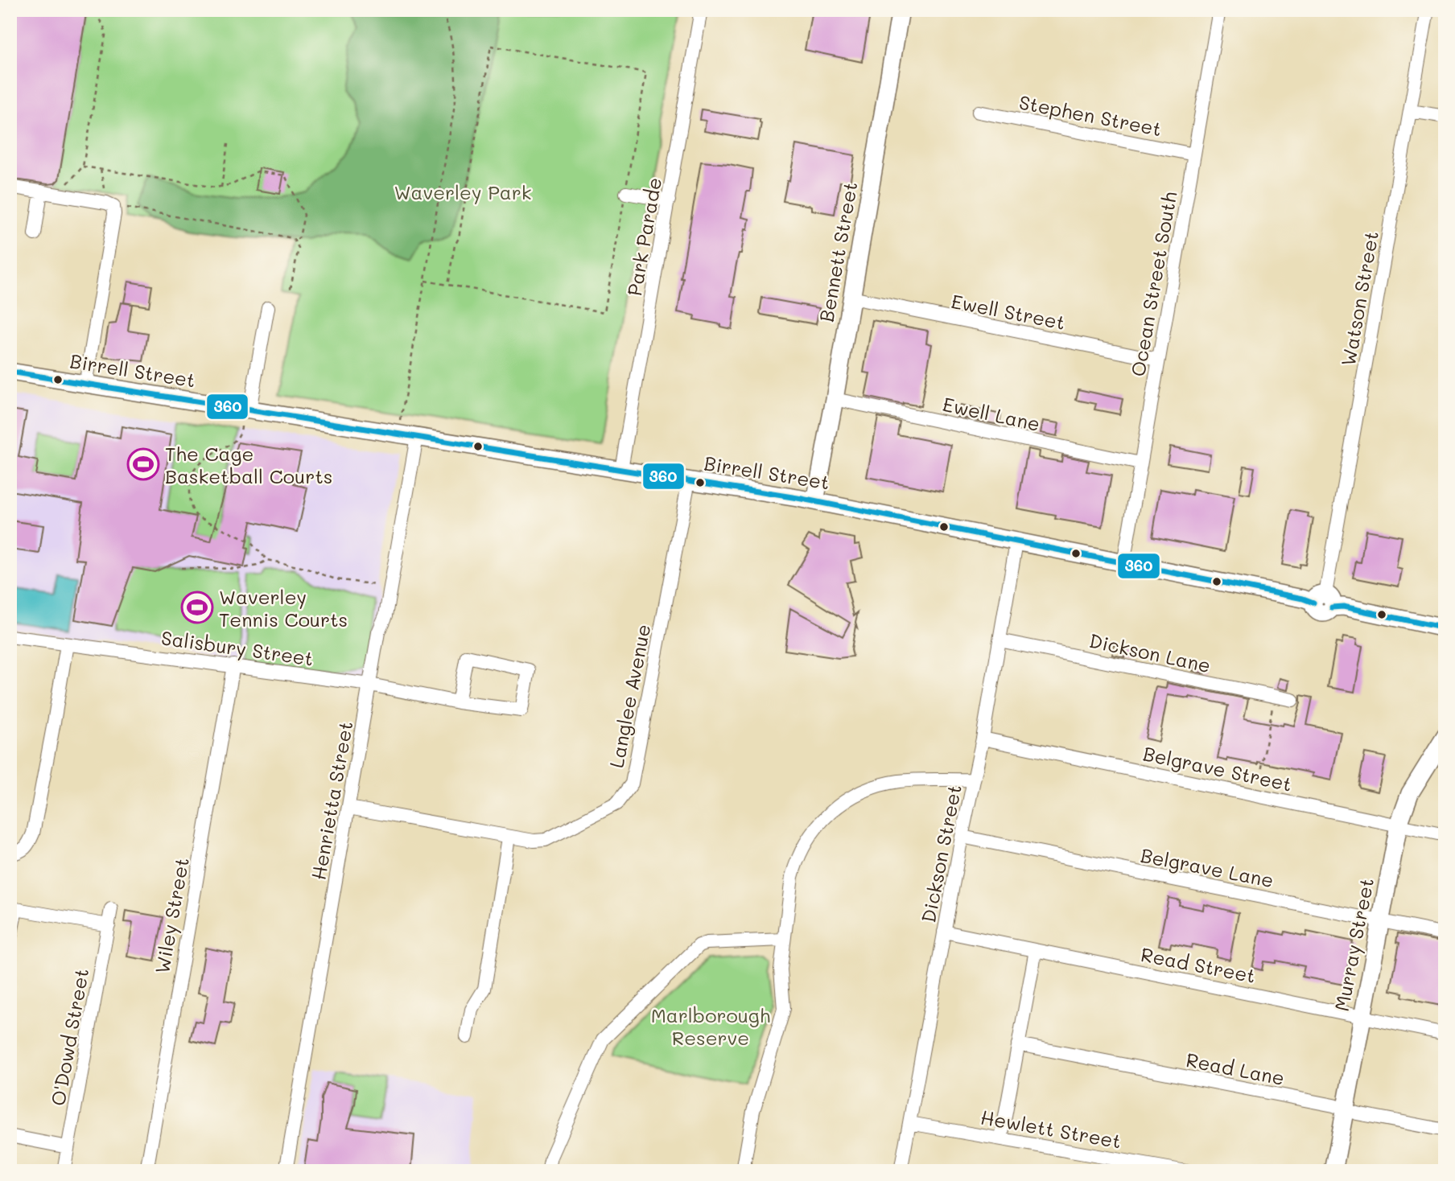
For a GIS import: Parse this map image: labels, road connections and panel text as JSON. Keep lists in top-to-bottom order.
{
  "streets": {
    "main road": ["Bennett Street", "Birrell Street", "Murray Street"],
    "street": [
      "Stephen Street",
      "Park Parade",
      "Ocean Street South",
      "Watson Street",
      "Ewell Street",
      "Ewell Lane",
      "Salisbury Street",
      "Dickson Lane",
      "Langlee Avenue",
      "Belgrave Street",
      "Henrietta Street",
      "Dickson Street",
      "Belgrave Lane",
      "Wiley Street",
      "Read Street",
      "O'Dowd Street",
      "Read Lane",
      "Hewlett Street"
    ]
  },
  "crossings": [
    ["Stephen Street", "Ocean Street South"],
    ["Park Parade", "Birrell Street"],
    ["Bennett Street", "Ewell Street"],
    ["Bennett Street", "Birrell Street"],
    ["Bennett Street", "Ewell Lane"],
    ["Ocean Street South", "Ewell Street"],
    ["Ocean Street South", "Birrell Street"],
    ["Ocean Street South", "Ewell Lane"],
    ["Watson Street", "Birrell Street"],
    ["Birrell Street", "Langlee Avenue"],
    ["Birrell Street", "Henrietta Street"],
    ["Birrell Street", "Dickson Street"],
    ["Salisbury Street", "Henrietta Street"],
    ["Salisbury Street", "Wiley Street"],
    ["Dickson Lane", "Dickson Street"],
    ["Langlee Avenue", "Henrietta Street"],
    ["Belgrave Street", "Dickson Street"],
    ["Belgrave Street", "Murray Street"],
    ["Dickson Street", "Belgrave Lane"],
    ["Dickson Street", "Read Street"],
    ["Dickson Street", "Hewlett Street"],
    ["Belgrave Lane", "Murray Street"],
    ["Murray Street", "Read Street"],
    ["Murray Street", "Read Lane"]
  ],
  "parks": ["Waverley Park", "Marlborough Reserve"],
  "places": {
    "sports": ["The Cage Basketball Courts", "Waverley Tennis Courts"]
  },
  "lines": ["transit line 360"]
}
